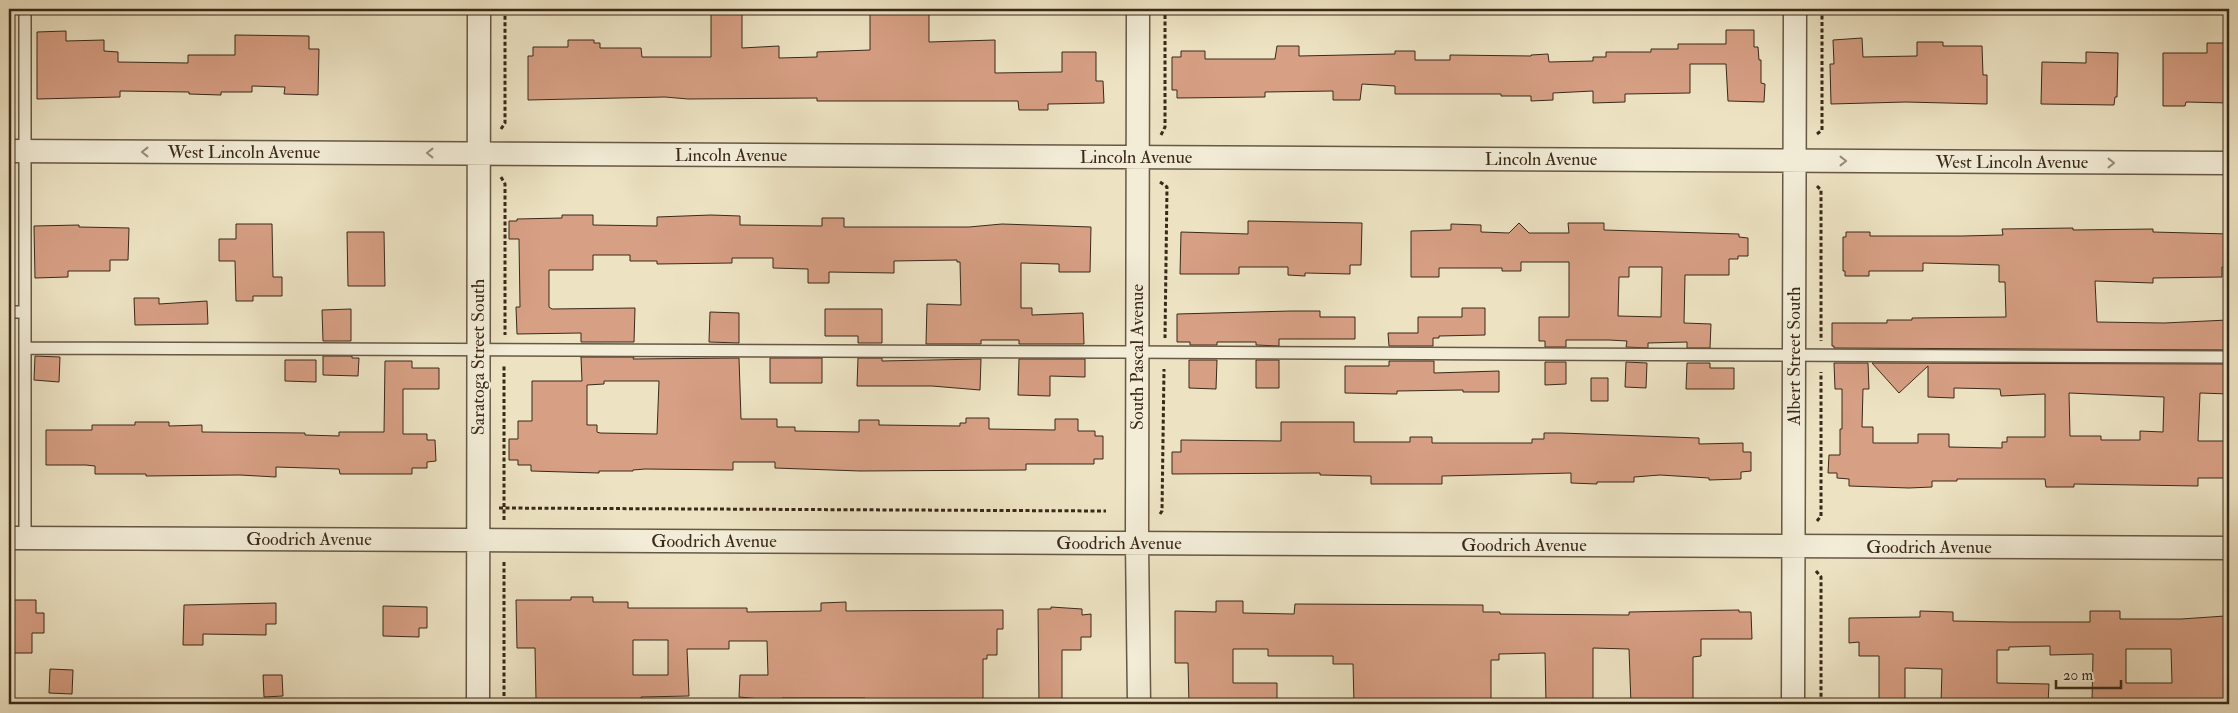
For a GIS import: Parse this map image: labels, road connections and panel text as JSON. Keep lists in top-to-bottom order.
{
  "streets": {
    "street": [
      "West Lincoln Avenue",
      "Lincoln Avenue",
      "Albert Street South",
      "Saratoga Street South",
      "South Pascal Avenue",
      "Goodrich Avenue"
    ]
  },
  "crossings": [
    ["West Lincoln Avenue", "Lincoln Avenue"],
    ["West Lincoln Avenue", "Albert Street South"],
    ["West Lincoln Avenue", "Saratoga Street South"],
    ["Lincoln Avenue", "Albert Street South"],
    ["Lincoln Avenue", "Saratoga Street South"],
    ["Lincoln Avenue", "South Pascal Avenue"],
    ["Albert Street South", "Goodrich Avenue"],
    ["Saratoga Street South", "Goodrich Avenue"],
    ["South Pascal Avenue", "Goodrich Avenue"]
  ],
  "scale_bar": "20 m"
}
